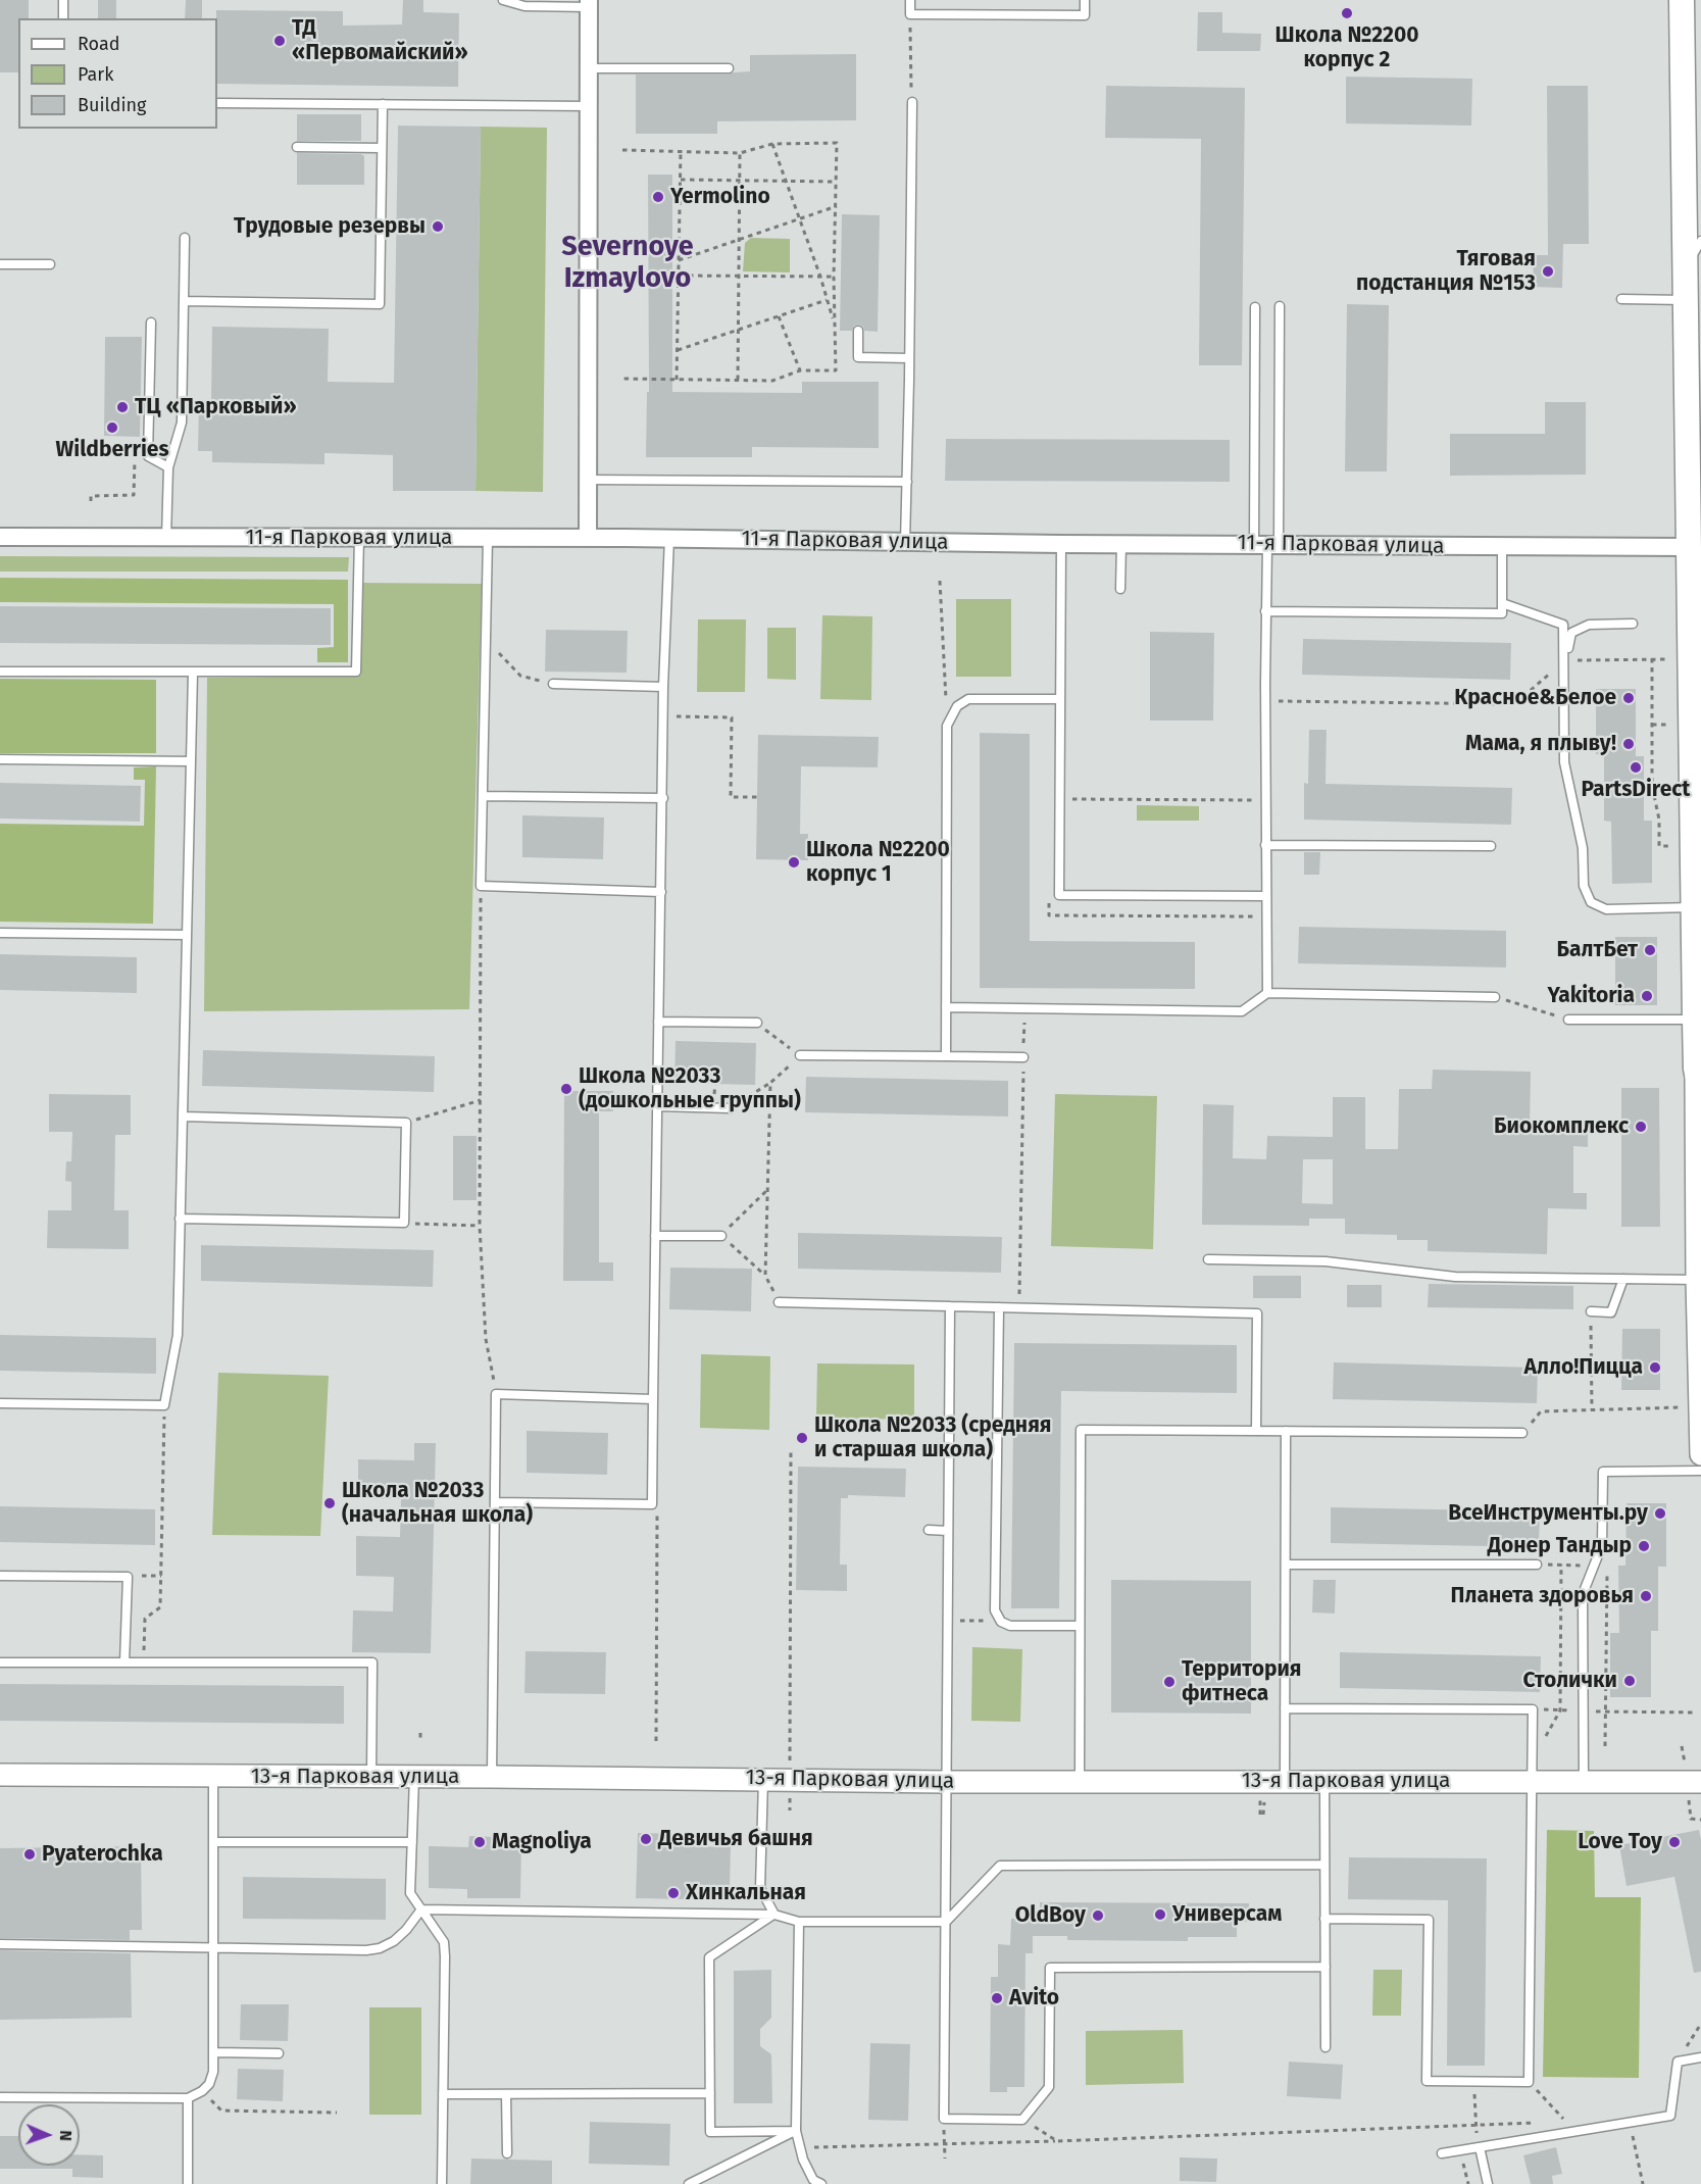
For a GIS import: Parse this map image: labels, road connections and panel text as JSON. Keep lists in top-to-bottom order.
{
  "streets": {
    "street": ["11-я Парковая улица", "13-я Парковая улица"]
  },
  "districts": ["Severnoye Izmaylovo"],
  "places": [
    "Школа №2200 корпус 2",
    "ТД «Первомайский»",
    "Yermolino",
    "Трудовые резервы",
    "Тяговая подстанция №153",
    "ТЦ «Парковый»",
    "Wildberries",
    "Красное&Белое",
    "Мама, я плыву!",
    "PartsDirect",
    "Школа №2200 корпус 1",
    "БалтБет",
    "Yakitoria",
    "Школа №2033 (дошкольные группы)",
    "Биокомплекс",
    "Алло!Пицца",
    "Школа №2033 (средняя и старшая школа)",
    "Школа №2033 (начальная школа)",
    "ВсеИнструменты.ру",
    "Донер Тандыр",
    "Планета здоровья",
    "Столички",
    "Территория фитнеса",
    "Девичья башня",
    "Magnoliya",
    "Love Toy",
    "Pyaterochka",
    "Хинкальная",
    "Универсам",
    "OldBoy",
    "Avito"
  ],
  "legend": ["Road", "Park", "Building"],
  "north": "right"
}
